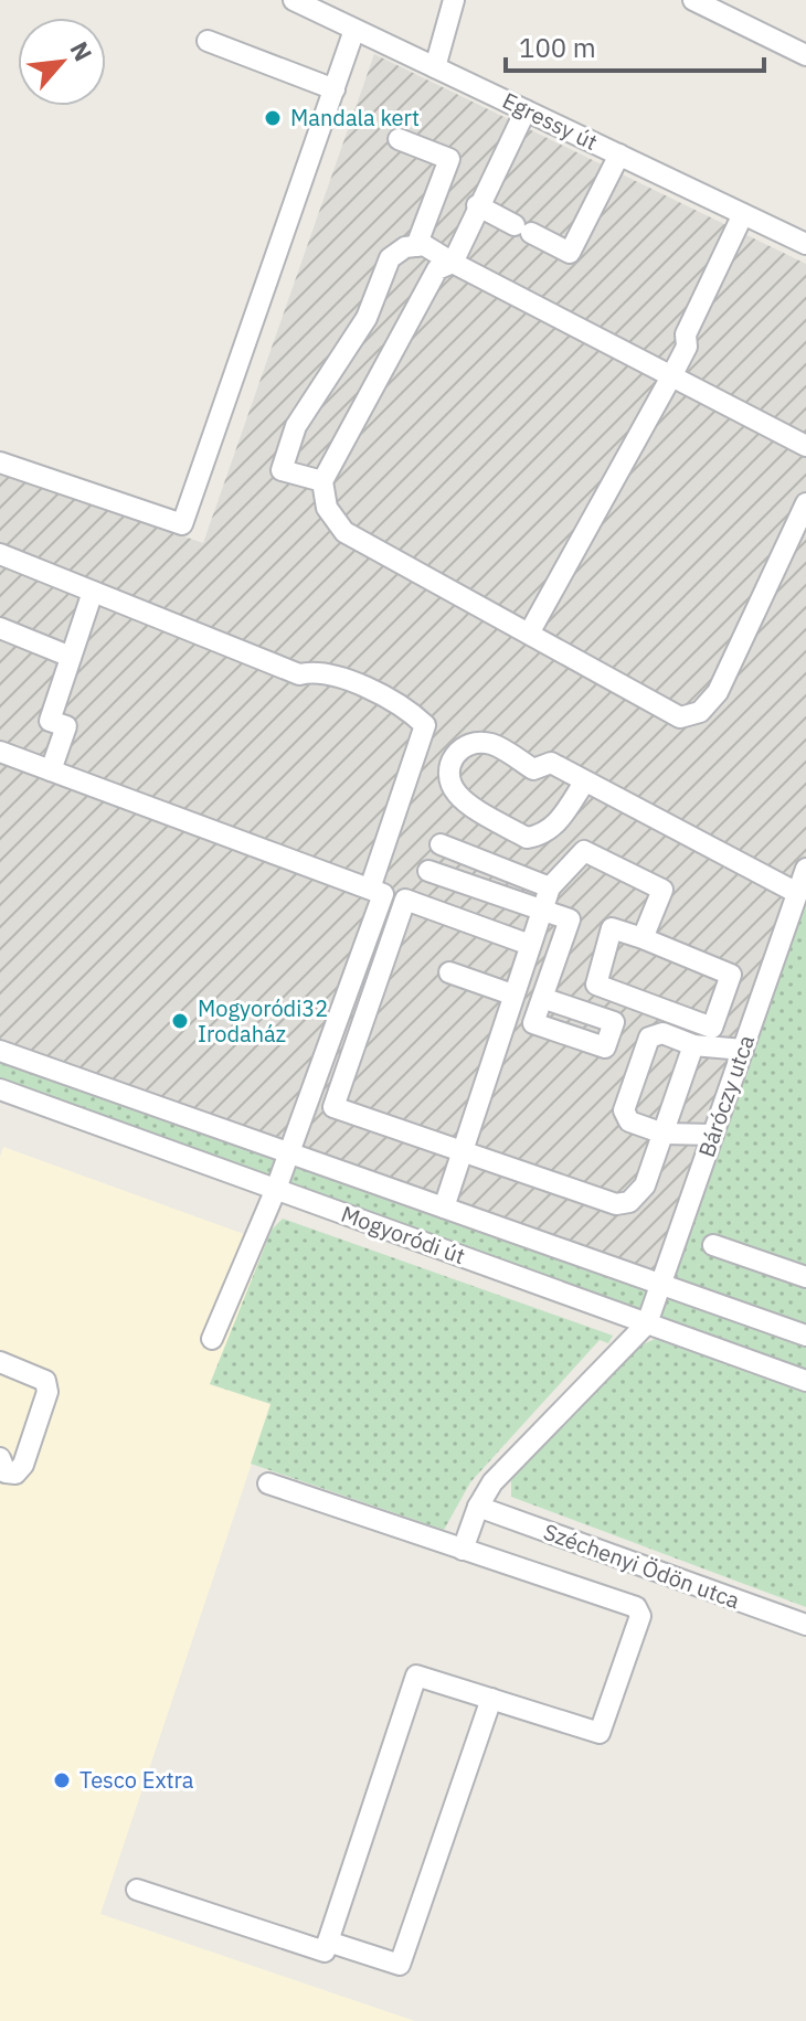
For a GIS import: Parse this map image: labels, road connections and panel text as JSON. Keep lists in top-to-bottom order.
{
  "streets": {
    "street": [
      "Egressy út",
      "Báróczy utca",
      "Mogyoródi út",
      "Széchenyi Ödön utca"
    ]
  },
  "crossings": [
    ["Báróczy utca", "Mogyoródi út"]
  ],
  "places": ["Mandala kert", "Mogyoródi32 Irodaház", "Tesco Extra"],
  "scale_bar": "100 m",
  "north": "top right"
}
